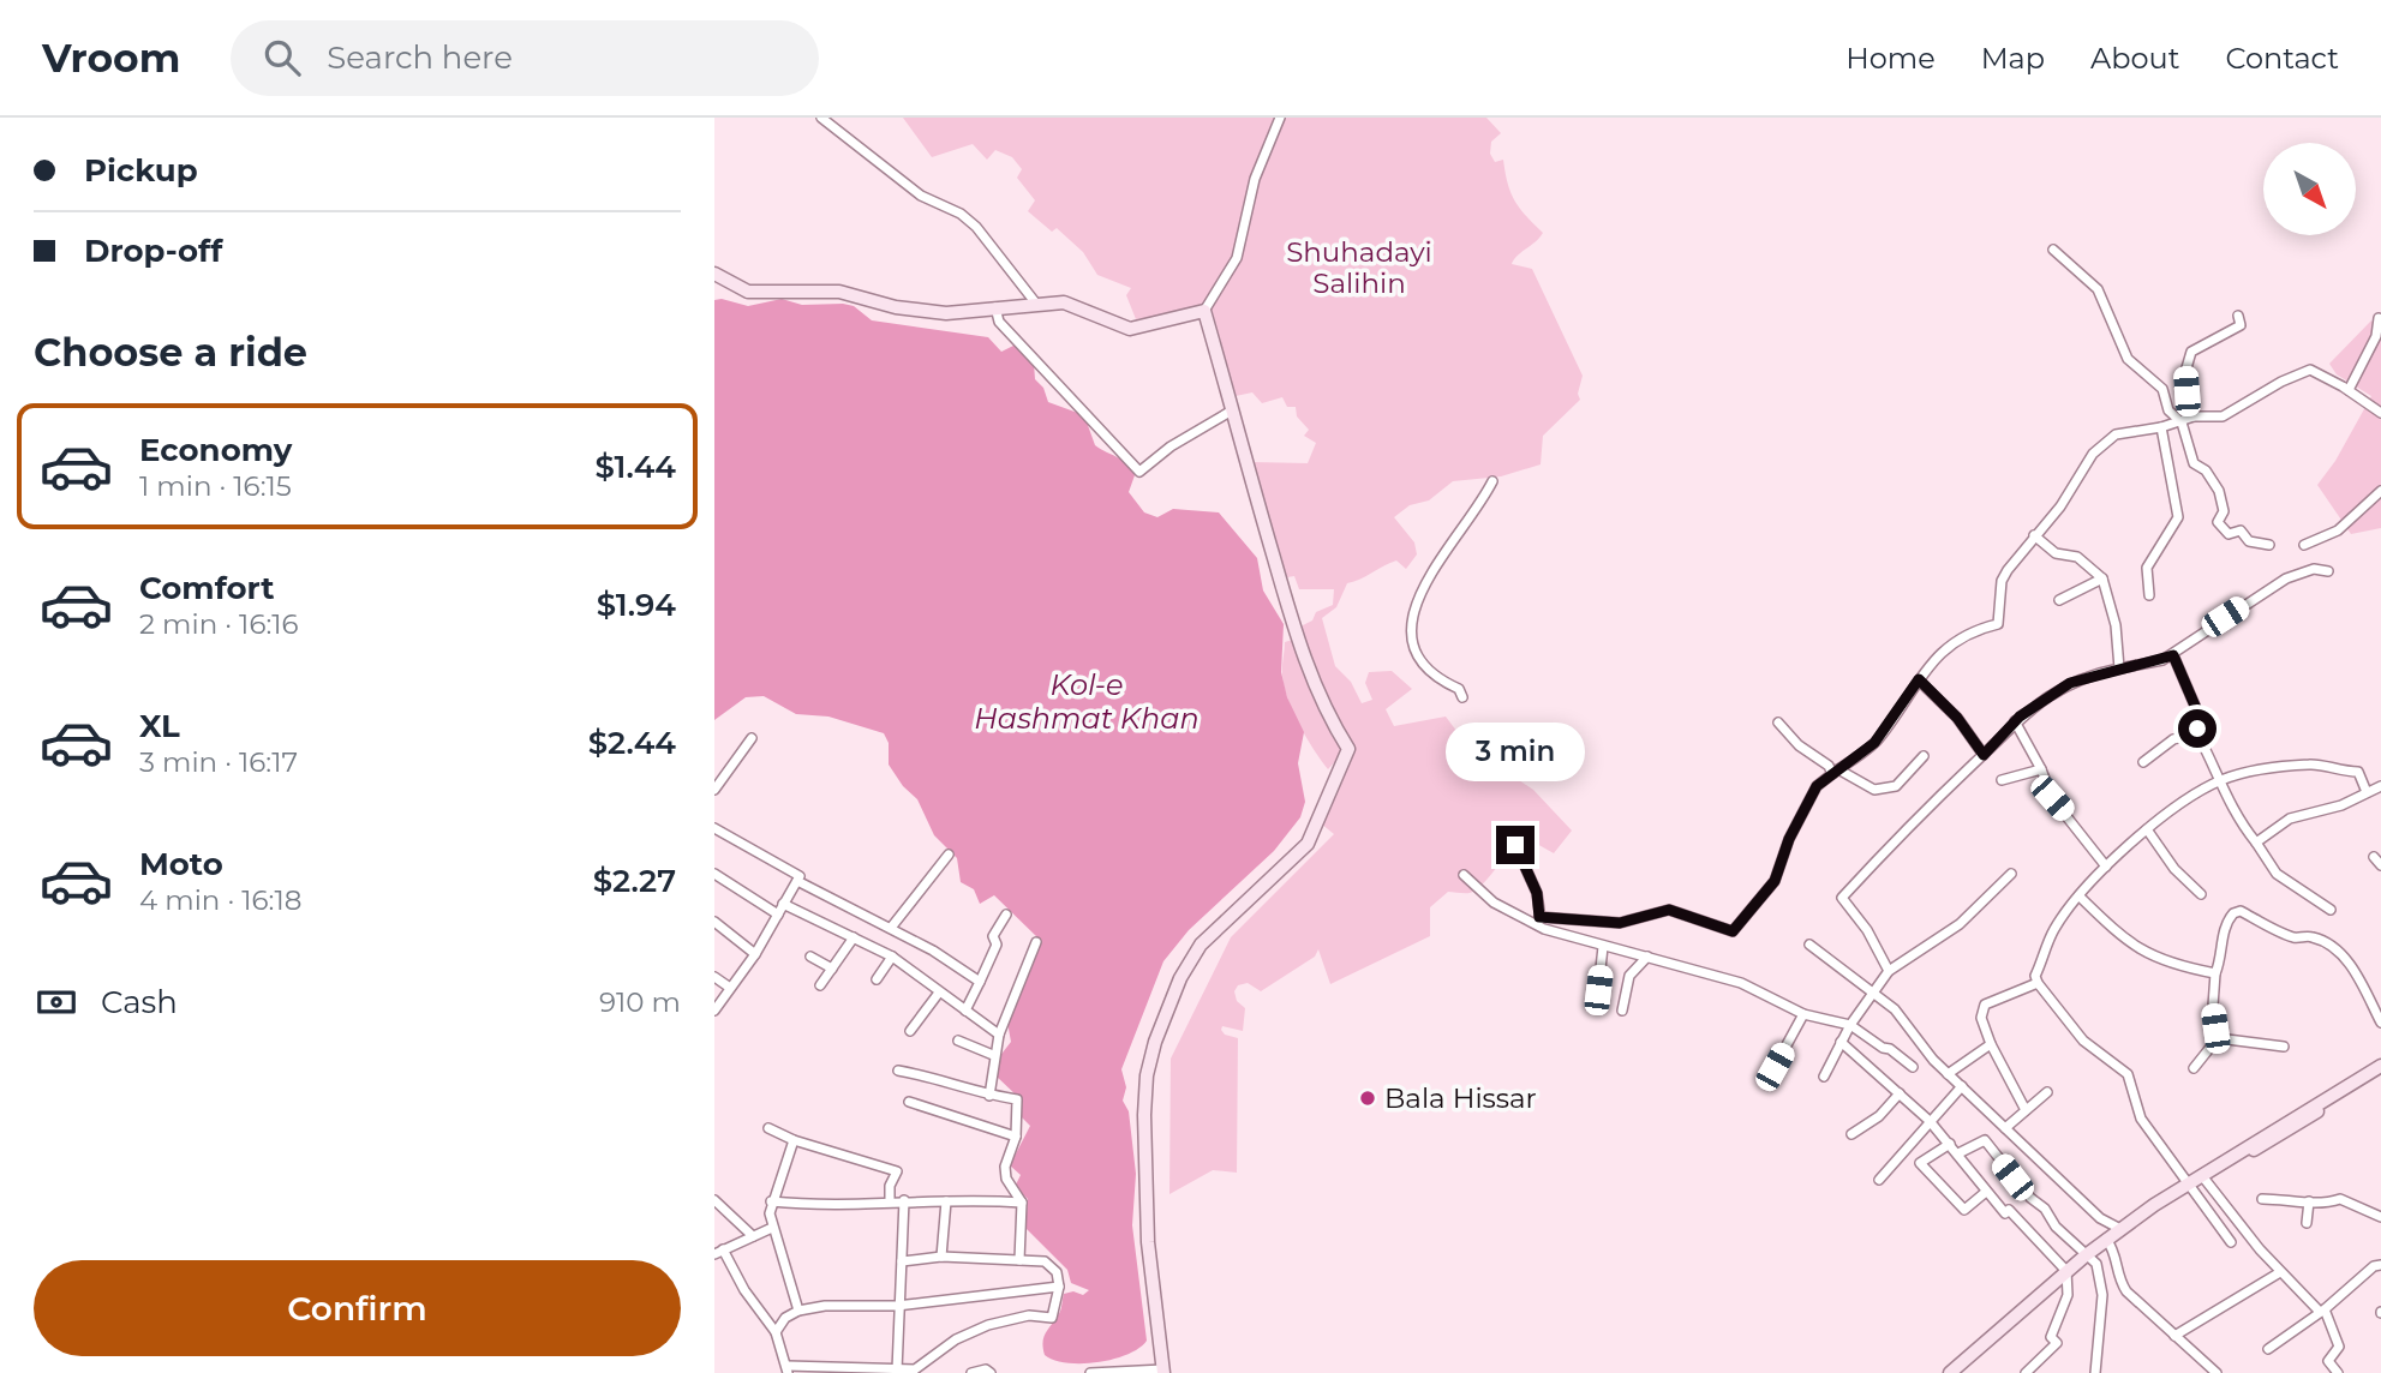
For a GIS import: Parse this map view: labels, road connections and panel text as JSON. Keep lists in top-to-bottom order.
{
  "water": ["Kol-e Hashmat Khan"],
  "parks": ["Shuhadayi Salihin"],
  "places": ["Bala Hissar"],
  "north": "bottom right",
  "page": {
    "header": "Vroom",
    "search": "Search here",
    "nav": [
      "Home",
      "Map",
      "About",
      "Contact"
    ],
    "banner": ["Pickup", "Drop-off"],
    "heading": "Choose a ride",
    "list": [
      {
        "name": "Economy",
        "note": "1 min · 16:15",
        "value": "$1.44"
      },
      {
        "name": "Comfort",
        "note": "2 min · 16:16",
        "value": "$1.94"
      },
      {
        "name": "XL",
        "note": "3 min · 16:17",
        "value": "$2.44"
      },
      {
        "name": "Moto",
        "note": "4 min · 16:18",
        "value": "$2.27"
      }
    ],
    "bubble": "3 min",
    "pay": ["Cash", "910 m"],
    "buttons": "Confirm"
  }
}
